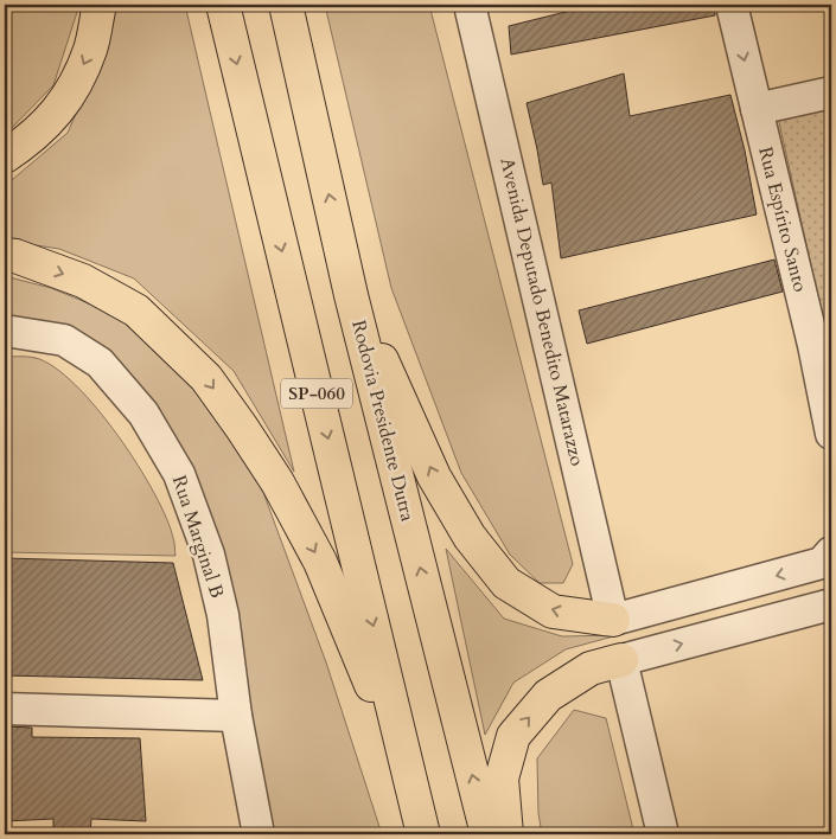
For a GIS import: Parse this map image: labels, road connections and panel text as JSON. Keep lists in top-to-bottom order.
{
  "streets": {
    "highway": ["SP-060", "Rodovia Presidente Dutra"],
    "street": ["Rua Espírito Santo", "Avenida Deputado Benedito Matarazzo", "Rua Marginal B"]
  }
}
